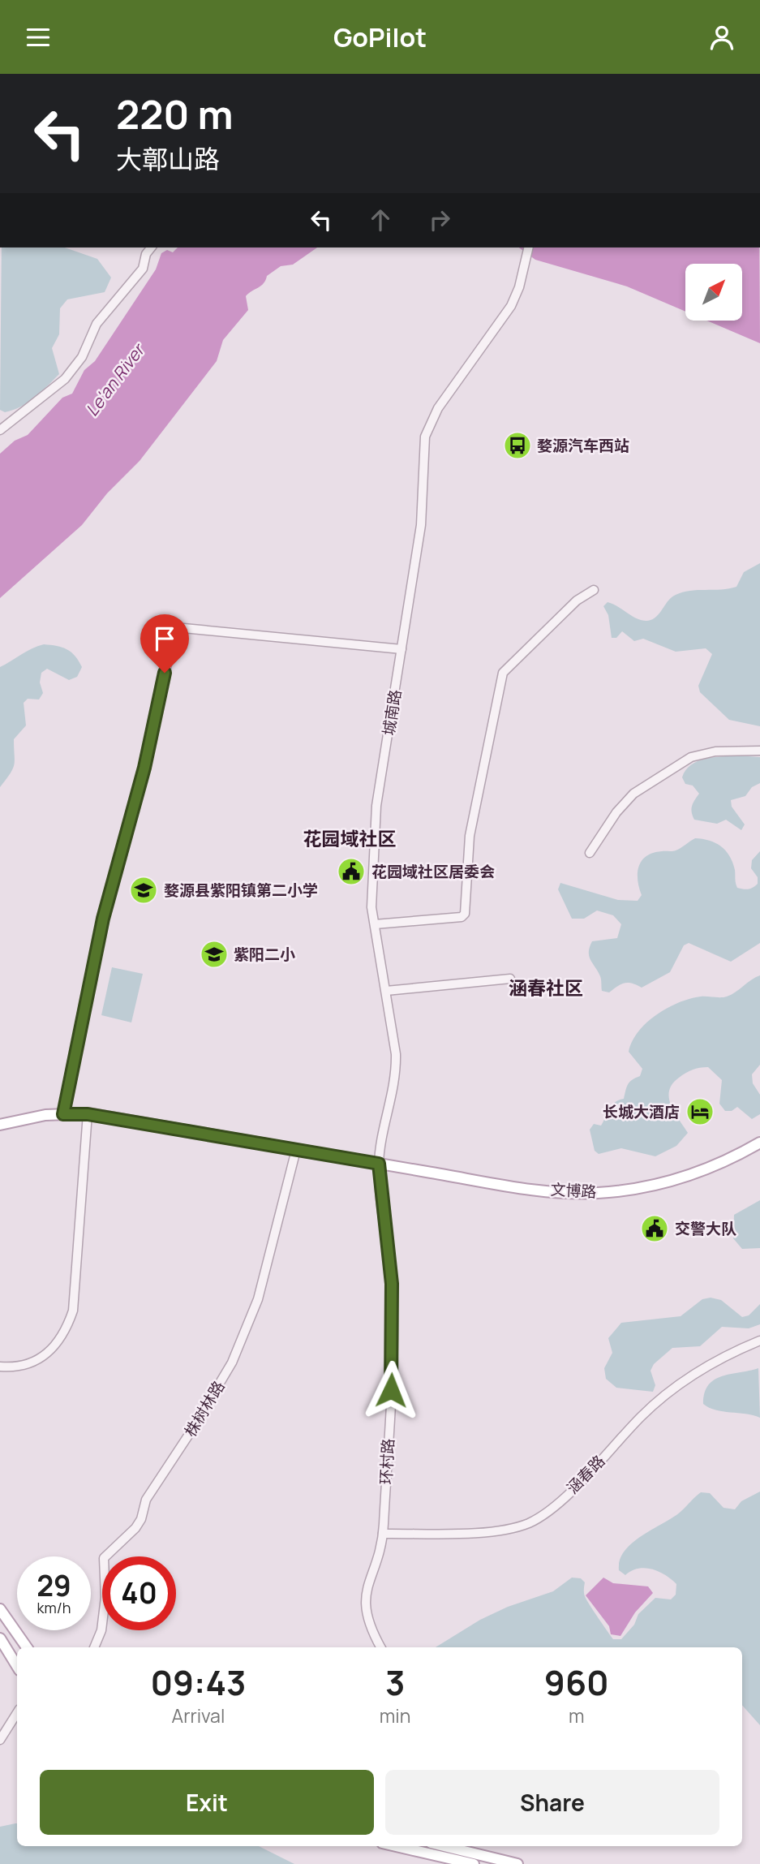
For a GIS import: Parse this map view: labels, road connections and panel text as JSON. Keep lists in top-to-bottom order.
{
  "streets": {
    "main road": ["文博路"],
    "street": [
      "城南路",
      "株树林路",
      "环村路",
      "涵春路"
    ]
  },
  "crossings": [
    ["城南路", "文博路"],
    ["城南路", "环村路"],
    ["文博路", "株树林路"],
    ["文博路", "环村路"],
    ["环村路", "涵春路"]
  ],
  "districts": ["花园域社区", "涵春社区"],
  "water": ["Le'an River"],
  "places": {
    "bus stop": ["婺源汽车西站"],
    "public building": ["花园域社区居委会", "交警大队"],
    "school or university": ["婺源县紫阳镇第二小学", "紫阳二小"],
    "hotel": ["长城大酒店"]
  },
  "north": "top right",
  "page": {
    "header": "GoPilot",
    "turn": ["220 m", "大鄣山路"],
    "speed": "29 km/h",
    "limit": "40",
    "eta": [
      "09:43",
      "Arrival",
      "3",
      "min",
      "960",
      "m"
    ],
    "buttons": ["Exit", "Share"]
  }
}
